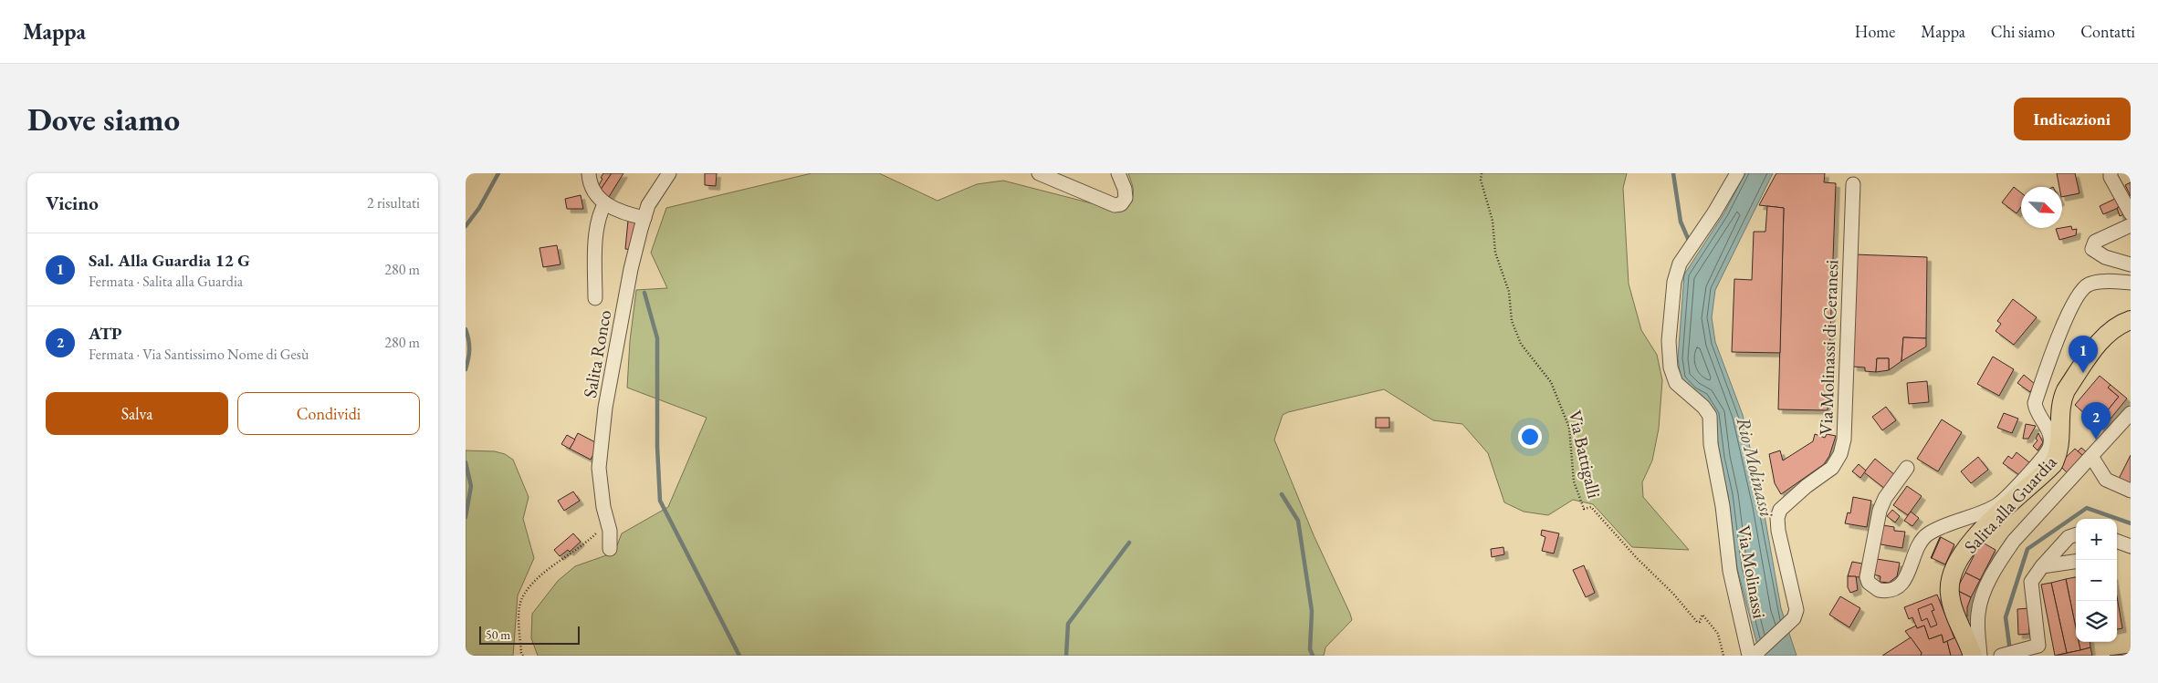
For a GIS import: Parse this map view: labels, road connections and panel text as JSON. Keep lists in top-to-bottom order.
{
  "streets": {
    "main road": ["Salita alla Guardia"],
    "street": ["Via Molinassi di Ceranesi", "Salita Ronco", "Via Molinassi"],
    "path": ["Via Battigalli"]
  },
  "crossings": [
    ["Via Molinassi di Ceranesi", "Via Molinassi"]
  ],
  "water": ["Rio Molinassi"],
  "scale_bar": "50 m",
  "north": "bottom right",
  "page": {
    "header": "Mappa",
    "nav": [
      "Home",
      "Mappa",
      "Chi siamo",
      "Contatti"
    ],
    "buttons": [
      "Indicazioni",
      ["Salva", "Condividi"]
    ],
    "title": "Dove siamo",
    "heading": ["Vicino", "2 risultati"],
    "list": [
      {
        "mark": "1",
        "name": "Sal. Alla Guardia 12 G",
        "note": "Fermata · Salita alla Guardia",
        "value": "280 m"
      },
      {
        "mark": "2",
        "name": "ATP",
        "note": "Fermata · Via Santissimo Nome di Gesù",
        "value": "280 m"
      }
    ],
    "pins": ["1", "2"],
    "map_buttons": ["+", "−"],
    "scale": "50 m"
  }
}
